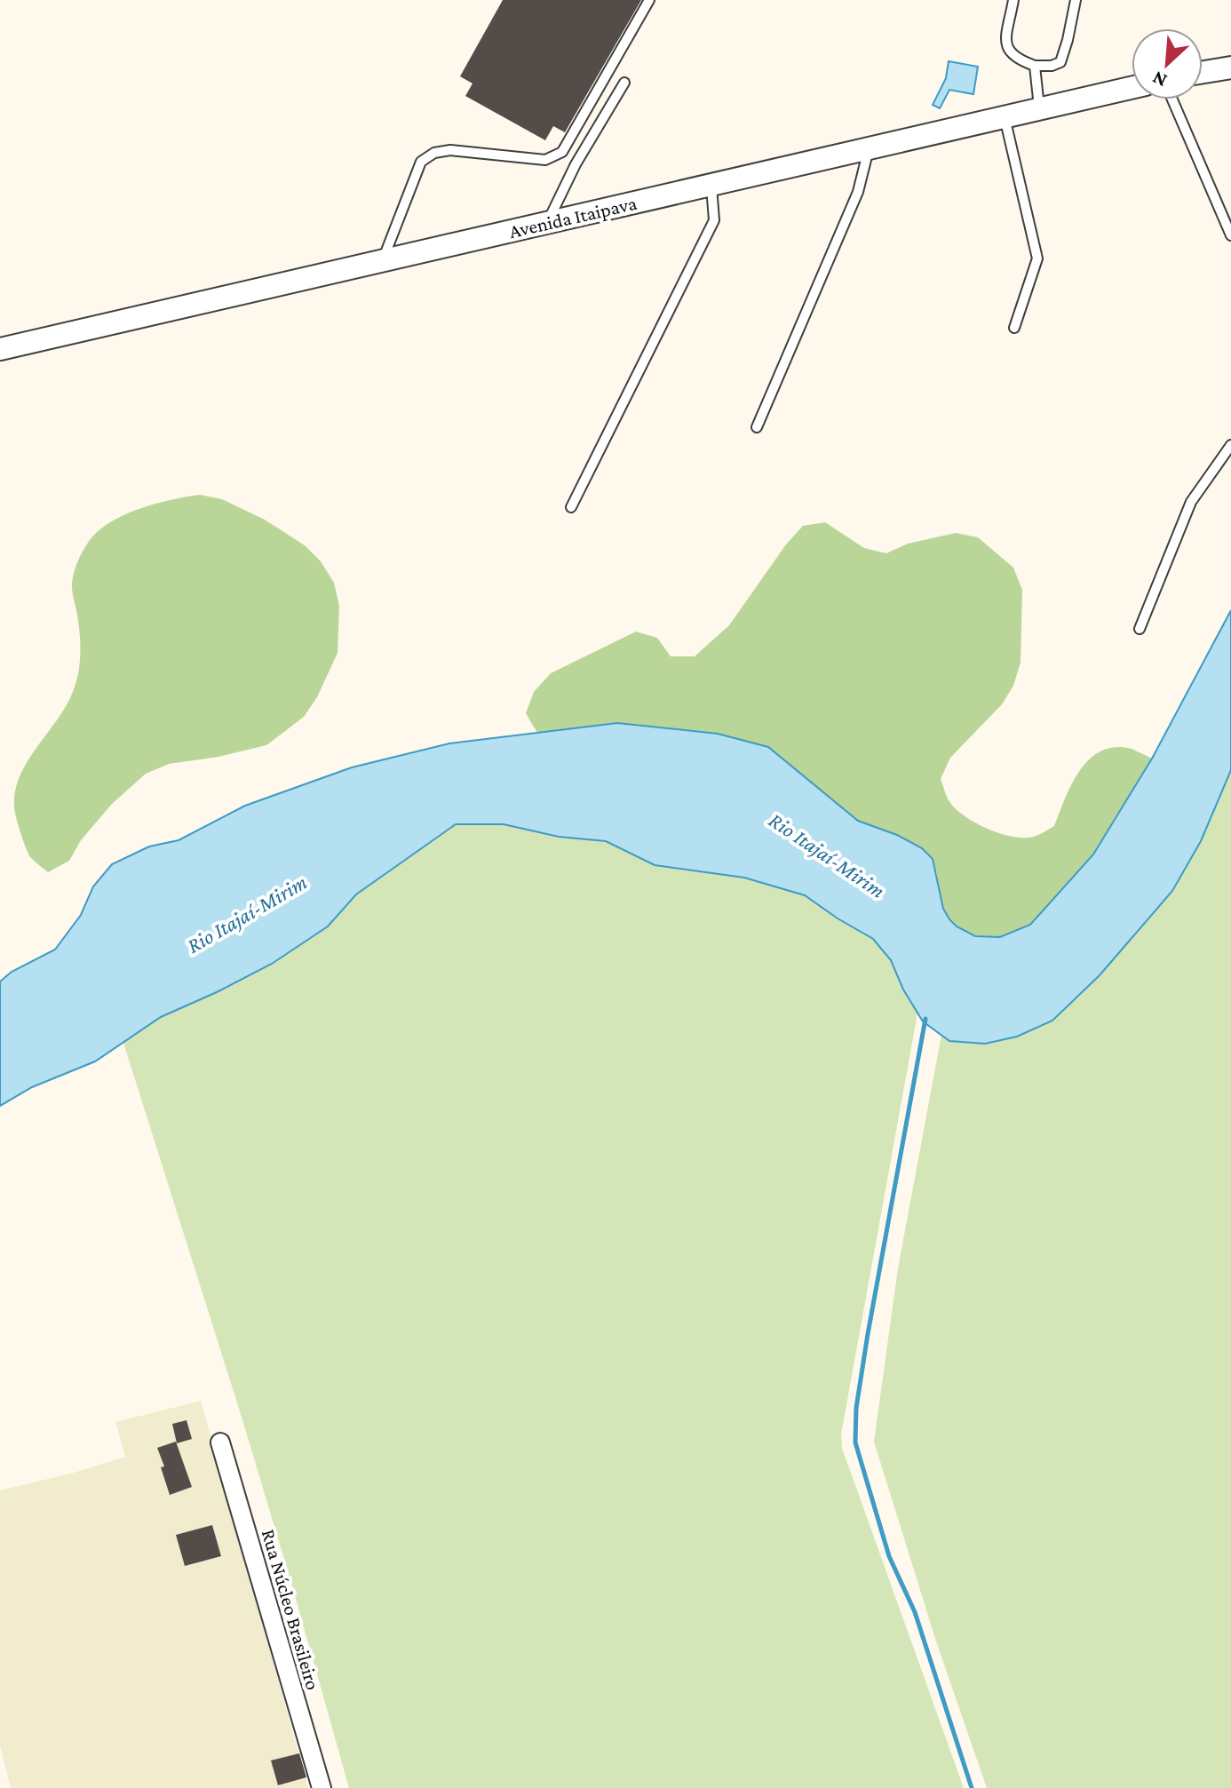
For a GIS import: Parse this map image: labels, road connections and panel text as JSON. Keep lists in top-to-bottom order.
{
  "streets": {
    "street": ["Avenida Itaipava", "Rua Núcleo Brasileiro"]
  },
  "water": ["Rio Itajaí-Mirim"],
  "north": "bottom left"
}
